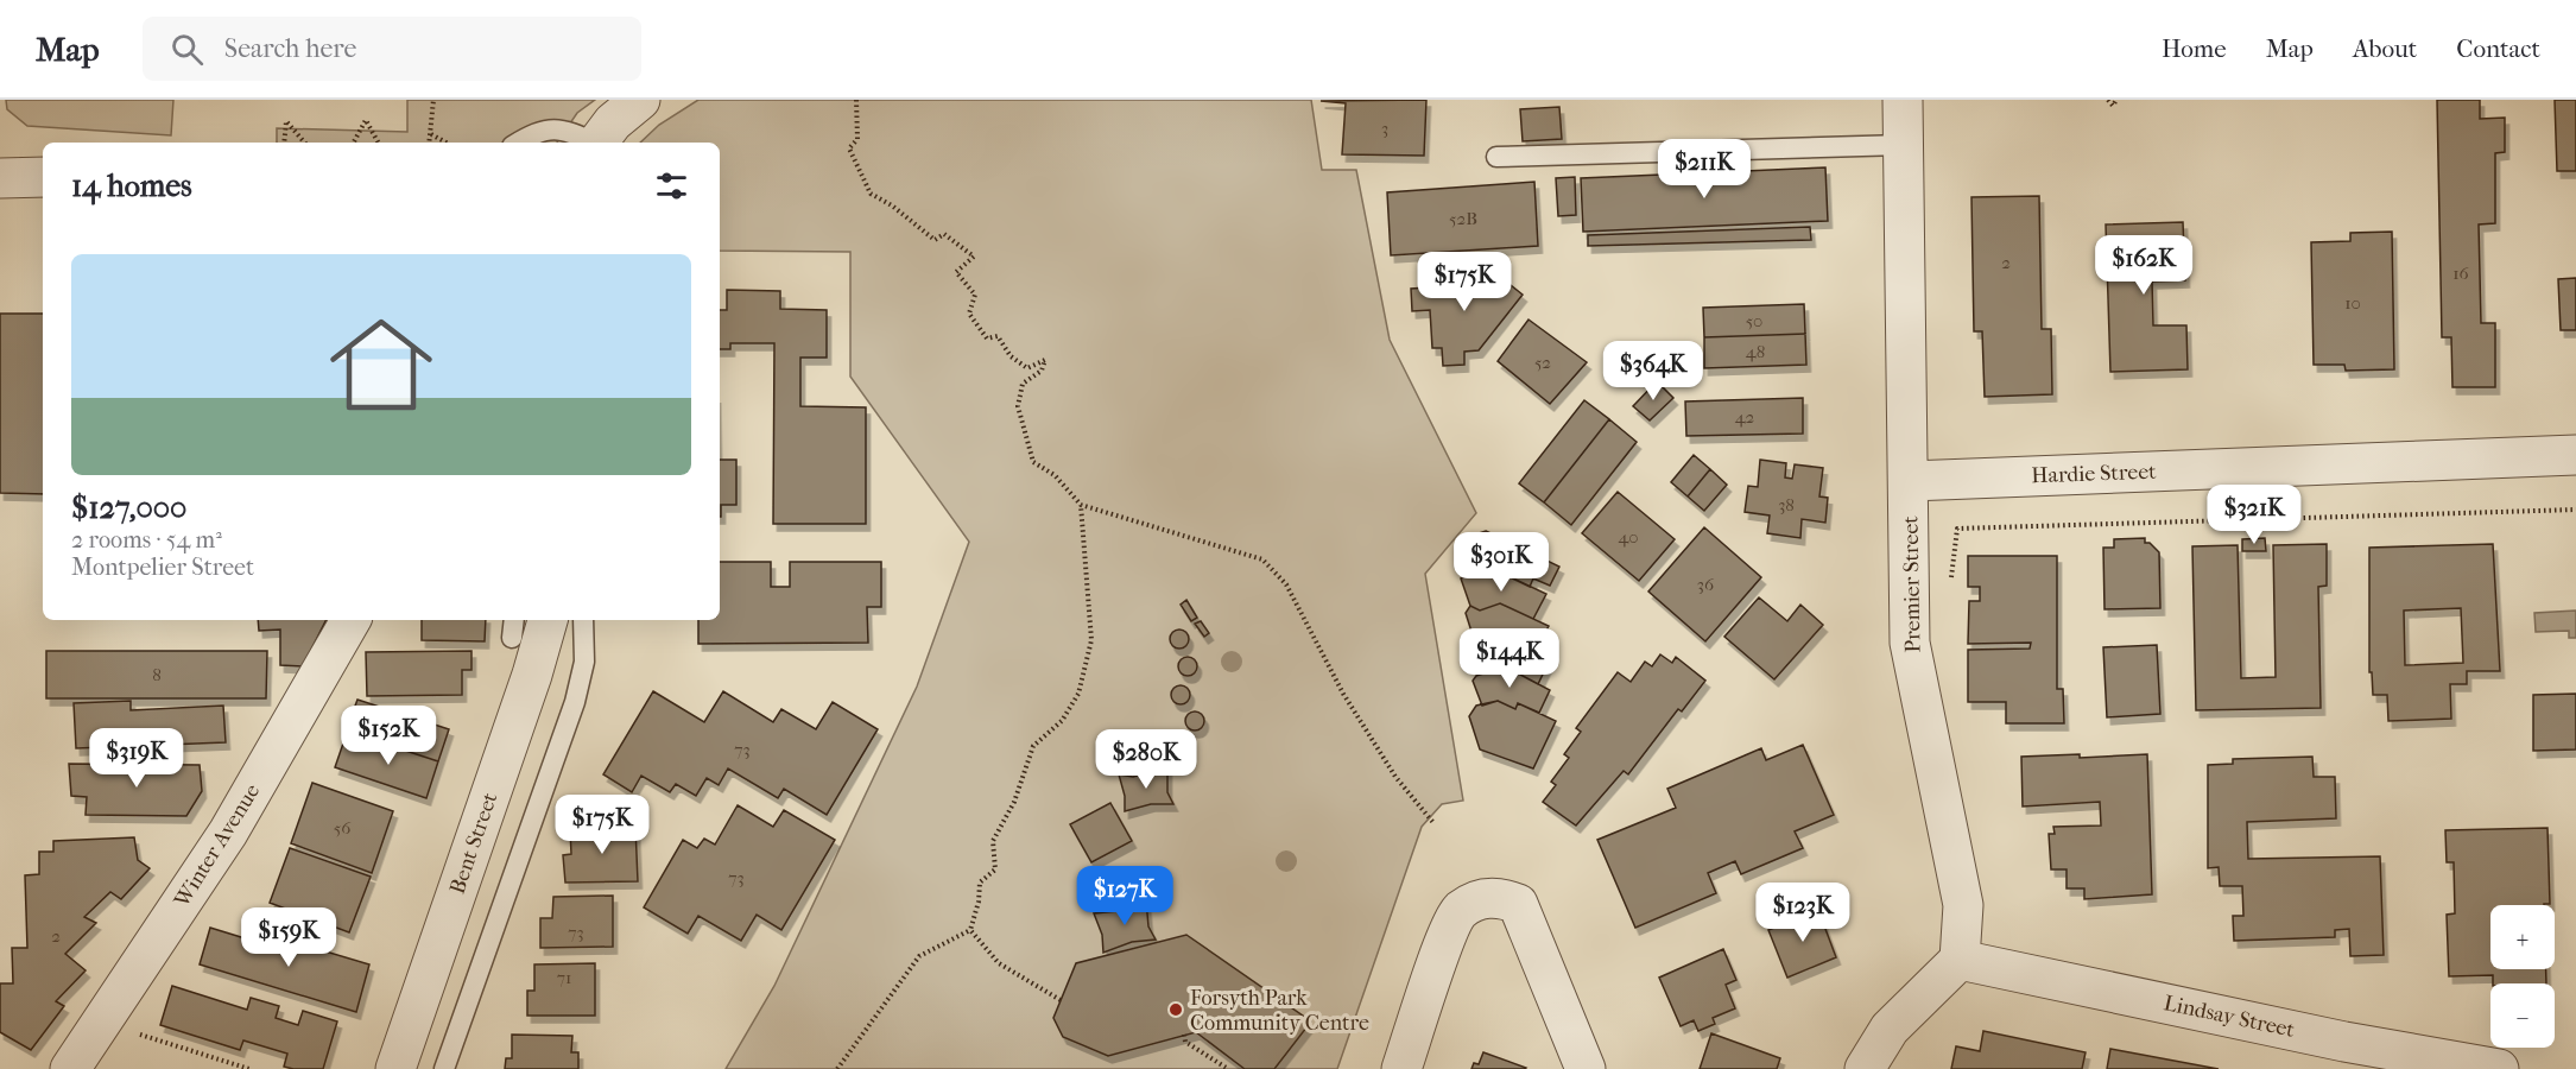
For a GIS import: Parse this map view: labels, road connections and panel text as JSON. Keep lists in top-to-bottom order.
{
  "streets": {
    "street": [
      "Hardie Street",
      "Premier Street",
      "Bent Street",
      "Winter Avenue",
      "Lindsay Street"
    ]
  },
  "crossings": [
    ["Hardie Street", "Premier Street"],
    ["Premier Street", "Lindsay Street"]
  ],
  "places": ["Forsyth Park Community Centre"],
  "house_numbers": [
    "3",
    "52B",
    "2",
    "16",
    "10",
    "50",
    "48",
    "52",
    "42",
    "38",
    "40",
    "36",
    "8",
    "73",
    "56",
    "73",
    "73",
    "2",
    "71"
  ],
  "page": {
    "header": "Map",
    "search": "Search here",
    "nav": [
      "Home",
      "Map",
      "About",
      "Contact"
    ],
    "price": [
      "$211K",
      "$162K",
      "$175K",
      "$364K",
      "$321K",
      "$301K",
      "$144K",
      "$152K",
      "$319K",
      "$280K",
      "$175K",
      "$127K",
      "$123K",
      "$159K"
    ],
    "heading": "14 homes",
    "list": [
      {
        "name": "$127,000",
        "note": "2 rooms · 54 m² · Montpelier Street"
      }
    ],
    "map_buttons": ["+", "−"]
  }
}
